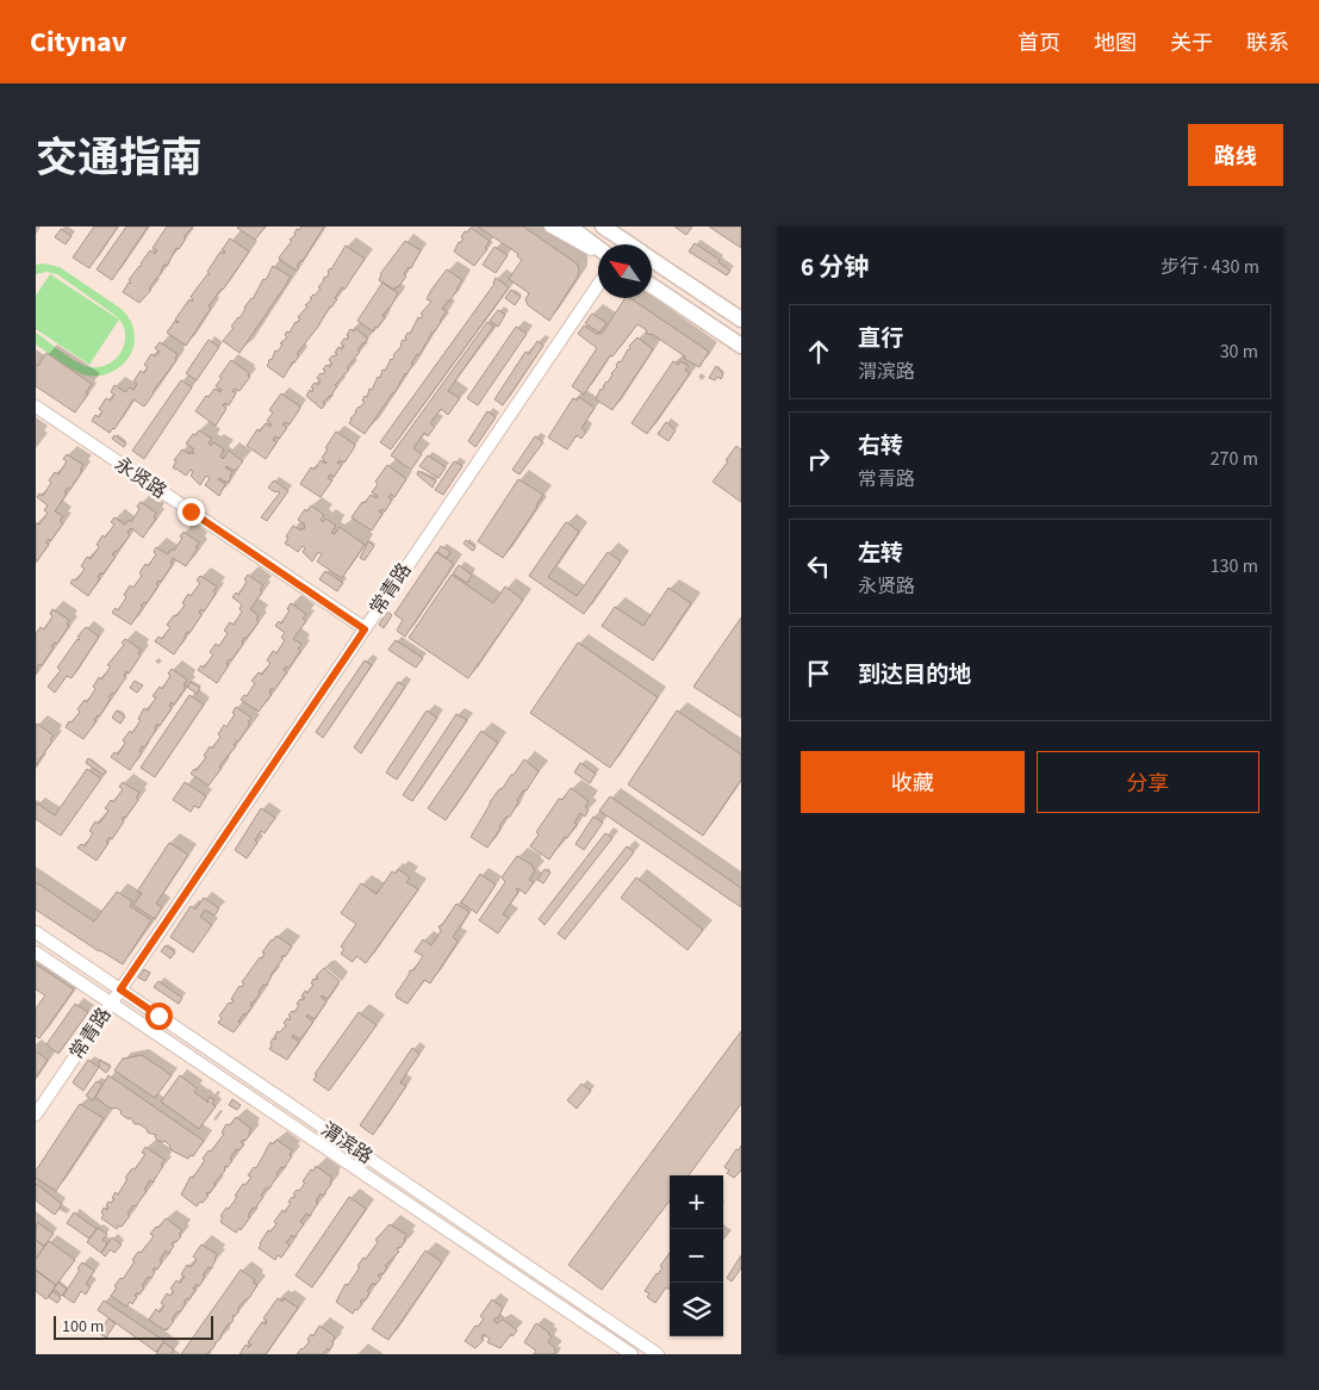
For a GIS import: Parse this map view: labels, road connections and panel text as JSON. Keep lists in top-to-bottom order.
{
  "streets": {
    "street": ["永贤路", "常青路", "渭滨路"]
  },
  "crossings": [
    ["永贤路", "常青路"],
    ["常青路", "渭滨路"]
  ],
  "scale_bar": "100 m",
  "north": "top left",
  "page": {
    "header": "Citynav",
    "nav": [
      "首页",
      "地图",
      "关于",
      "联系"
    ],
    "title": "交通指南",
    "buttons": [
      "路线",
      ["收藏", "分享"]
    ],
    "heading": ["6 分钟", "步行 · 430 m"],
    "list": [
      ["直行", "渭滨路", "30 m"],
      ["右转", "常青路", "270 m"],
      ["左转", "永贤路", "130 m"],
      "到达目的地"
    ],
    "map_buttons": ["+", "−"],
    "scale": "100 m"
  }
}
